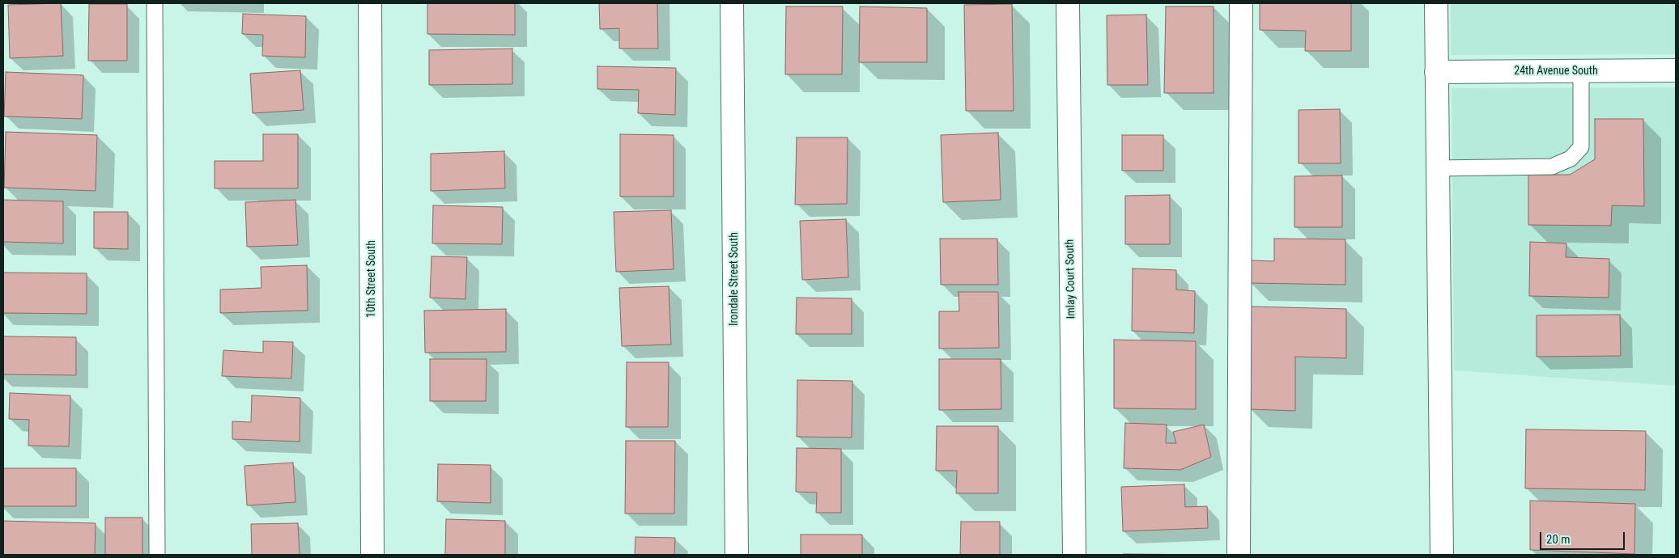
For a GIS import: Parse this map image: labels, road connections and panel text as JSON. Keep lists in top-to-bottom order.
{
  "streets": {
    "street": [
      "24th Avenue South",
      "10th Street South",
      "Irondale Street South",
      "Imlay Court South"
    ]
  },
  "scale_bar": "20 m"
}
